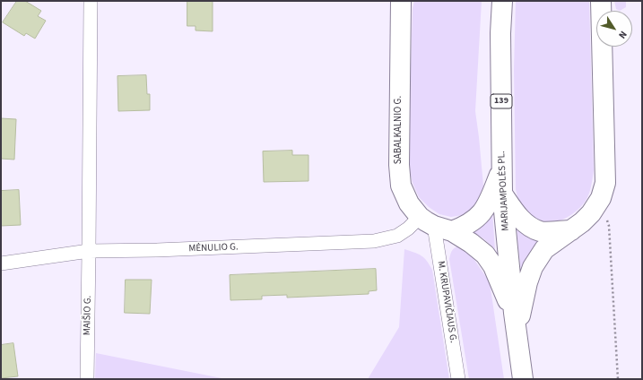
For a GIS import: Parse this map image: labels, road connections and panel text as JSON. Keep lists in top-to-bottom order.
{
  "streets": {
    "main road": ["139", "SABALKALNIO G.", "MARIJAMPOLĖS PL."],
    "street": ["MĖNULIO G.", "M. KRUPAVIČIAUS G.", "MAIŠIO G."]
  },
  "crossings": [
    ["SABALKALNIO G.", "MĖNULIO G."],
    ["SABALKALNIO G.", "M. KRUPAVIČIAUS G."],
    ["MĖNULIO G.", "M. KRUPAVIČIAUS G."],
    ["MĖNULIO G.", "MAIŠIO G."]
  ],
  "north": "bottom right"
}
